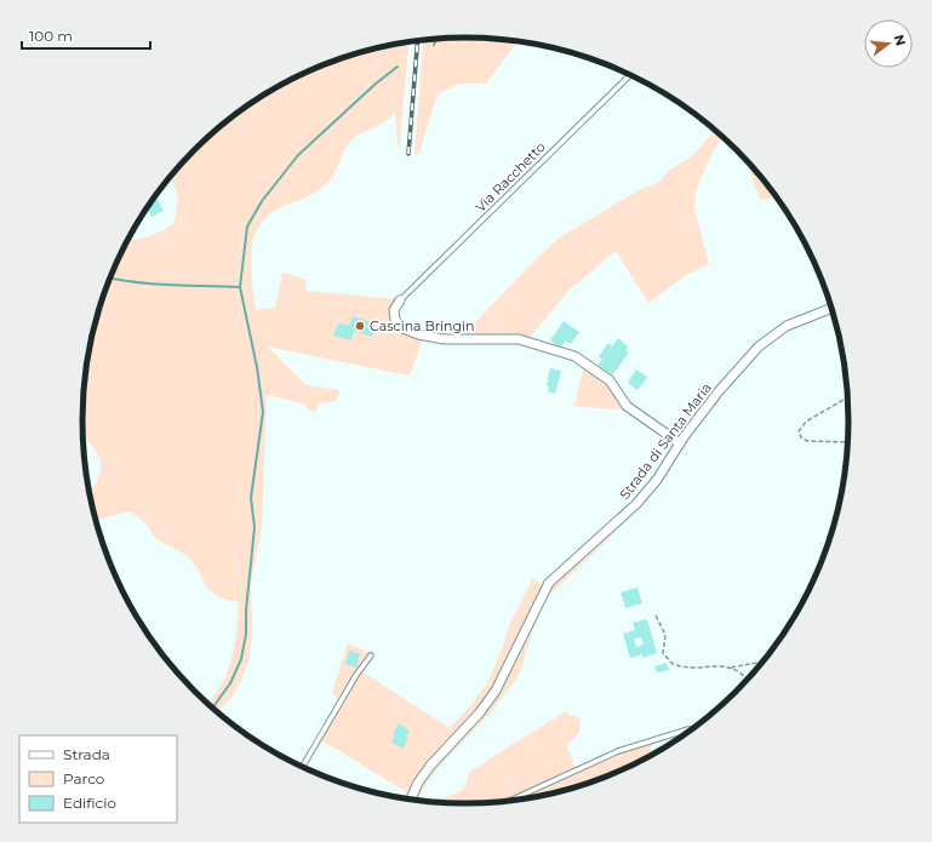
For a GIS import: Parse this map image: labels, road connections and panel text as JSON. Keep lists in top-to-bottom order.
{
  "streets": {
    "street": ["Strada di Santa Maria"],
    "lane": ["Via Racchetto"]
  },
  "places": ["Cascina Bringin"],
  "legend": ["Strada", "Parco", "Edificio"],
  "scale_bar": "100 m",
  "north": "right"
}
